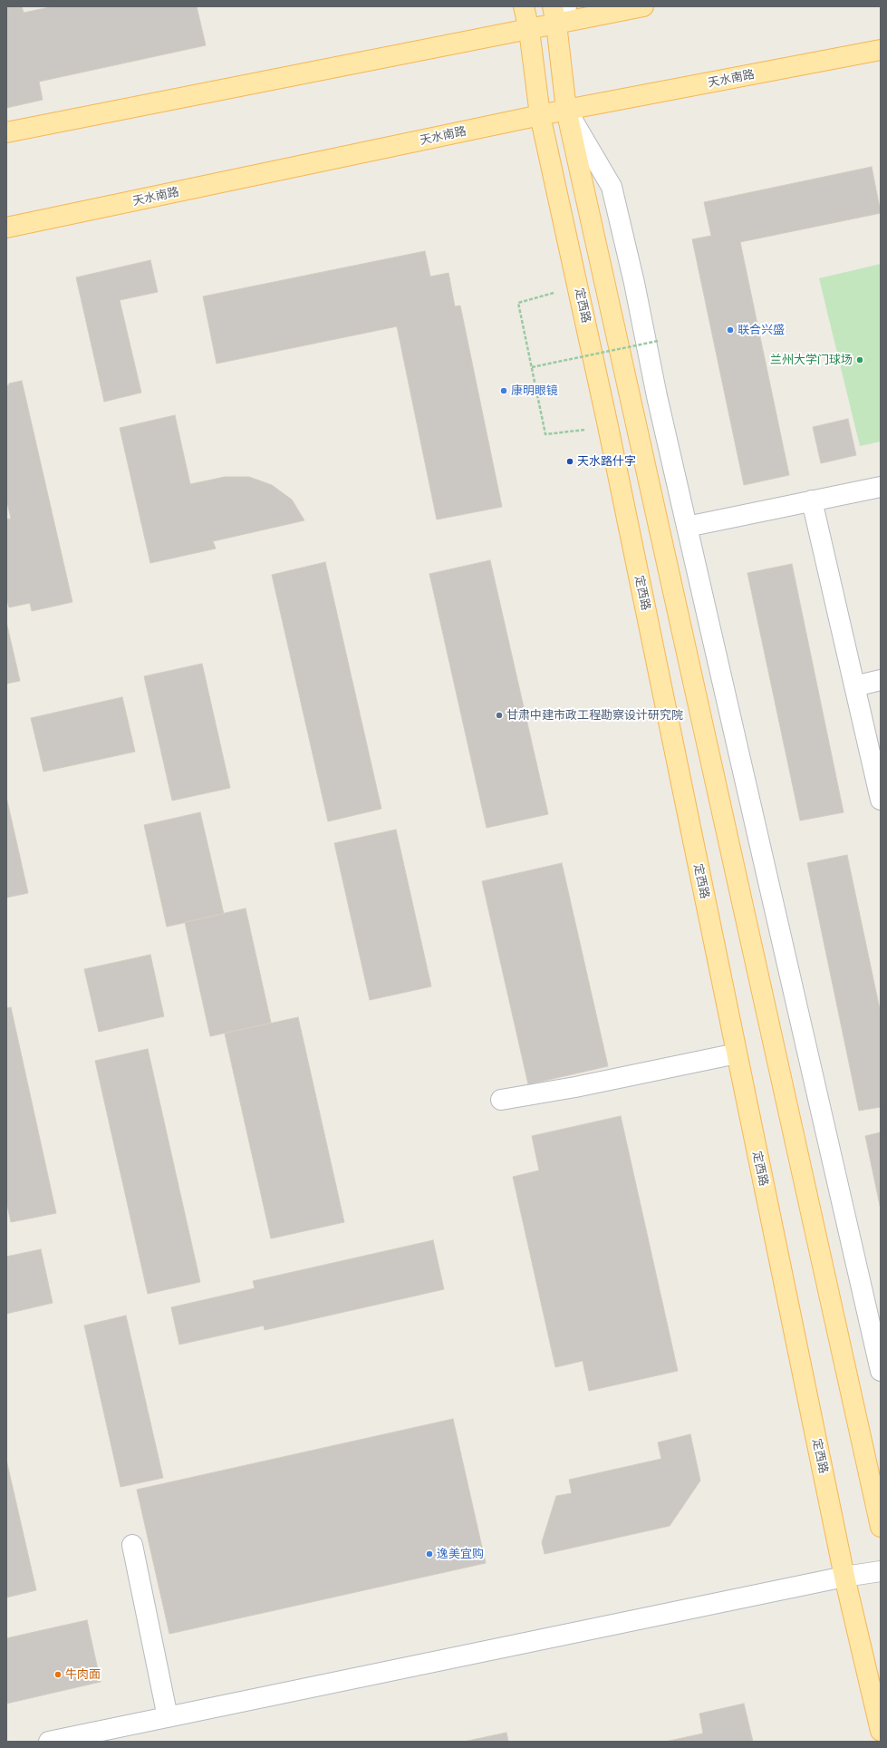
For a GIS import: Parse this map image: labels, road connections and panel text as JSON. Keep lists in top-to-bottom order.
{
  "streets": {
    "main road": ["天水南路", "定西路"]
  },
  "crossings": [
    ["天水南路", "定西路"]
  ],
  "places": [
    "联合兴盛",
    "兰州大学门球场",
    "康明眼镜",
    "天水路什字",
    "甘肃中建市政工程勘察设计研究院",
    "逸美宜购",
    "牛肉面"
  ]
}
